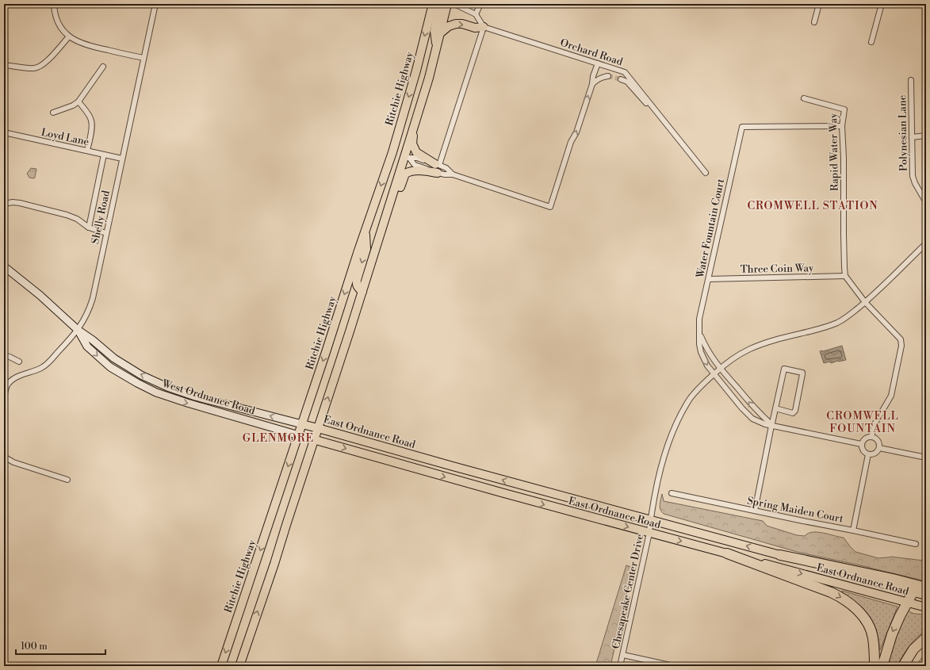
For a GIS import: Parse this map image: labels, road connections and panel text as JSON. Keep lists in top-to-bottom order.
{
  "streets": {
    "main road": ["Ritchie Highway", "West Ordnance Road", "East Ordnance Road"],
    "street": [
      "Orchard Road",
      "Polynesian Lane",
      "Loyd Lane",
      "Rapid Water Way",
      "Shelly Road",
      "Water Fountain Court",
      "Three Coin Way",
      "Spring Maiden Court",
      "Chesapeake Center Drive"
    ]
  },
  "crossings": [
    ["Ritchie Highway", "West Ordnance Road"],
    ["Ritchie Highway", "East Ordnance Road"],
    ["Loyd Lane", "Shelly Road"],
    ["Rapid Water Way", "Water Fountain Court"],
    ["Rapid Water Way", "Three Coin Way"],
    ["Shelly Road", "West Ordnance Road"],
    ["Water Fountain Court", "Three Coin Way"],
    ["Water Fountain Court", "Chesapeake Center Drive"],
    ["West Ordnance Road", "East Ordnance Road"],
    ["East Ordnance Road", "Chesapeake Center Drive"]
  ],
  "districts": ["CROMWELL STATION", "CROMWELL FOUNTAIN", "GLENMORE"],
  "scale_bar": "100 m"
}
